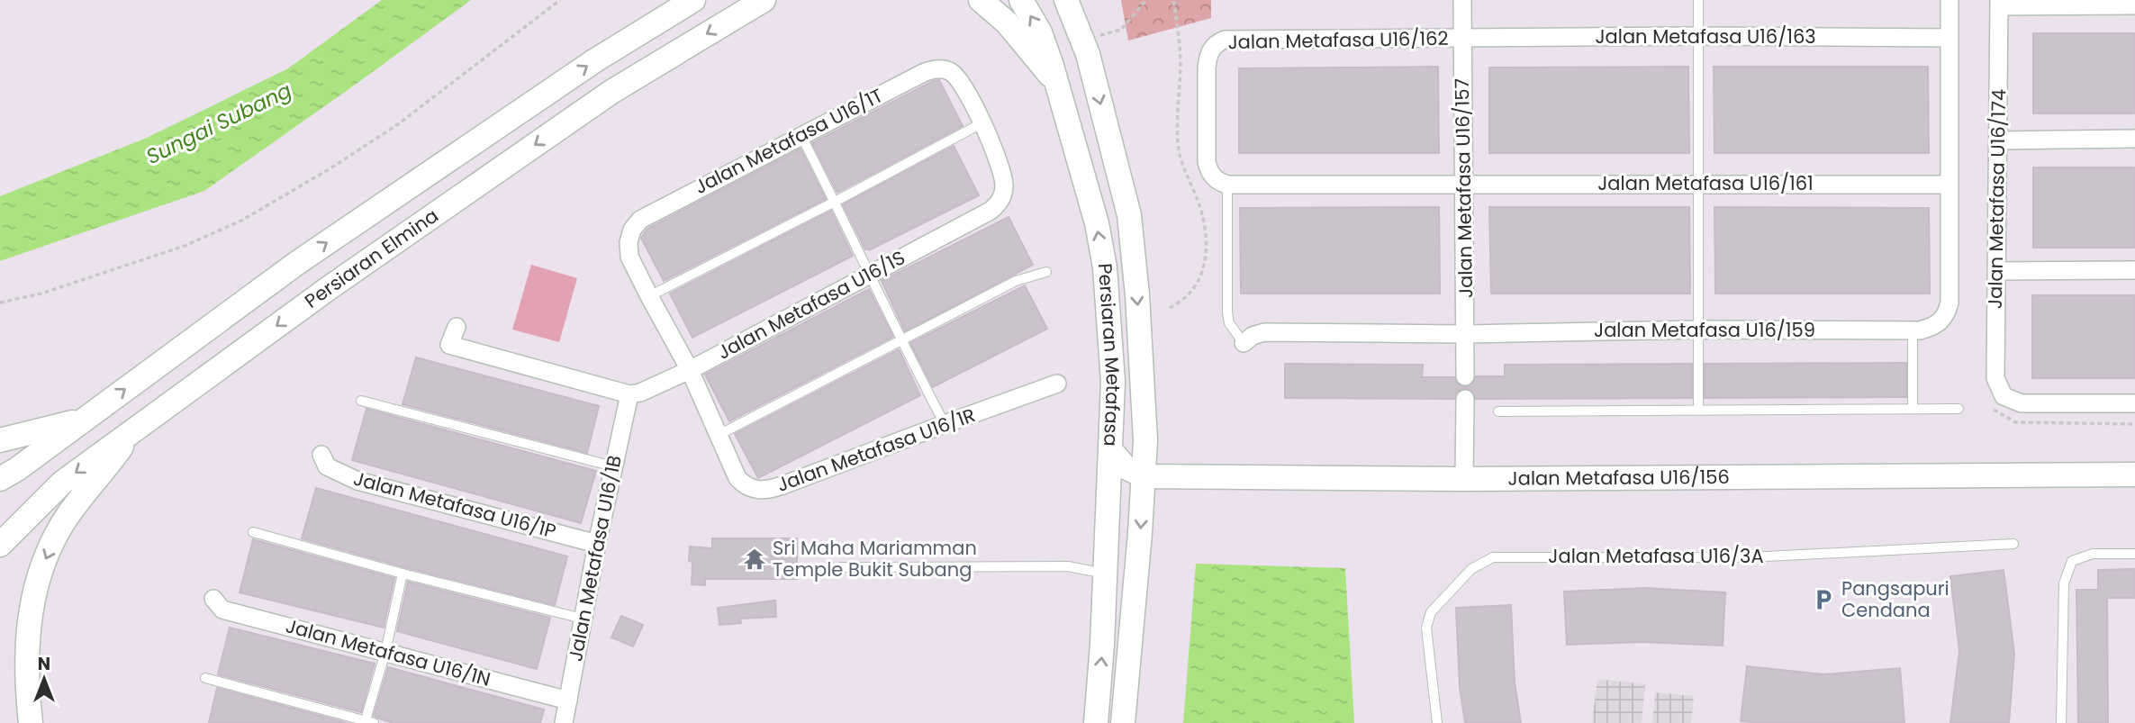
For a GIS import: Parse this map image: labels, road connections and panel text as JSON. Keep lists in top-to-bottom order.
{
  "streets": {
    "main road": ["Persiaran Elmina", "Persiaran Metafasa", "Jalan Metafasa U16/156"],
    "street": [
      "Jalan Metafasa U16/163",
      "Jalan Metafasa U16/162",
      "Jalan Metafasa U16/1T",
      "Jalan Metafasa U16/161",
      "Jalan Metafasa U16/157",
      "Jalan Metafasa U16/174",
      "Jalan Metafasa U16/1S",
      "Jalan Metafasa U16/159",
      "Jalan Metafasa U16/1R",
      "Jalan Metafasa U16/1P",
      "Jalan Metafasa U16/1B",
      "Jalan Metafasa U16/1N"
    ],
    "lane": ["Jalan Metafasa U16/3A"]
  },
  "crossings": [
    ["Jalan Metafasa U16/163", "Jalan Metafasa U16/162"],
    ["Jalan Metafasa U16/163", "Jalan Metafasa U16/157"],
    ["Jalan Metafasa U16/162", "Jalan Metafasa U16/161"],
    ["Jalan Metafasa U16/162", "Jalan Metafasa U16/157"],
    ["Jalan Metafasa U16/1T", "Jalan Metafasa U16/1S"],
    ["Jalan Metafasa U16/1T", "Jalan Metafasa U16/1R"],
    ["Jalan Metafasa U16/161", "Jalan Metafasa U16/157"],
    ["Jalan Metafasa U16/161", "Jalan Metafasa U16/159"],
    ["Jalan Metafasa U16/157", "Jalan Metafasa U16/159"],
    ["Jalan Metafasa U16/1S", "Jalan Metafasa U16/1R"],
    ["Jalan Metafasa U16/1S", "Jalan Metafasa U16/1B"],
    ["Persiaran Metafasa", "Jalan Metafasa U16/156"],
    ["Jalan Metafasa U16/1P", "Jalan Metafasa U16/1B"],
    ["Jalan Metafasa U16/1B", "Jalan Metafasa U16/1N"]
  ],
  "water": ["Sungai Subang"],
  "places": {
    "temple": ["Sri Maha Mariamman Temple Bukit Subang"],
    "parking": ["Pangsapuri Cendana"]
  },
  "north": "top"
}
